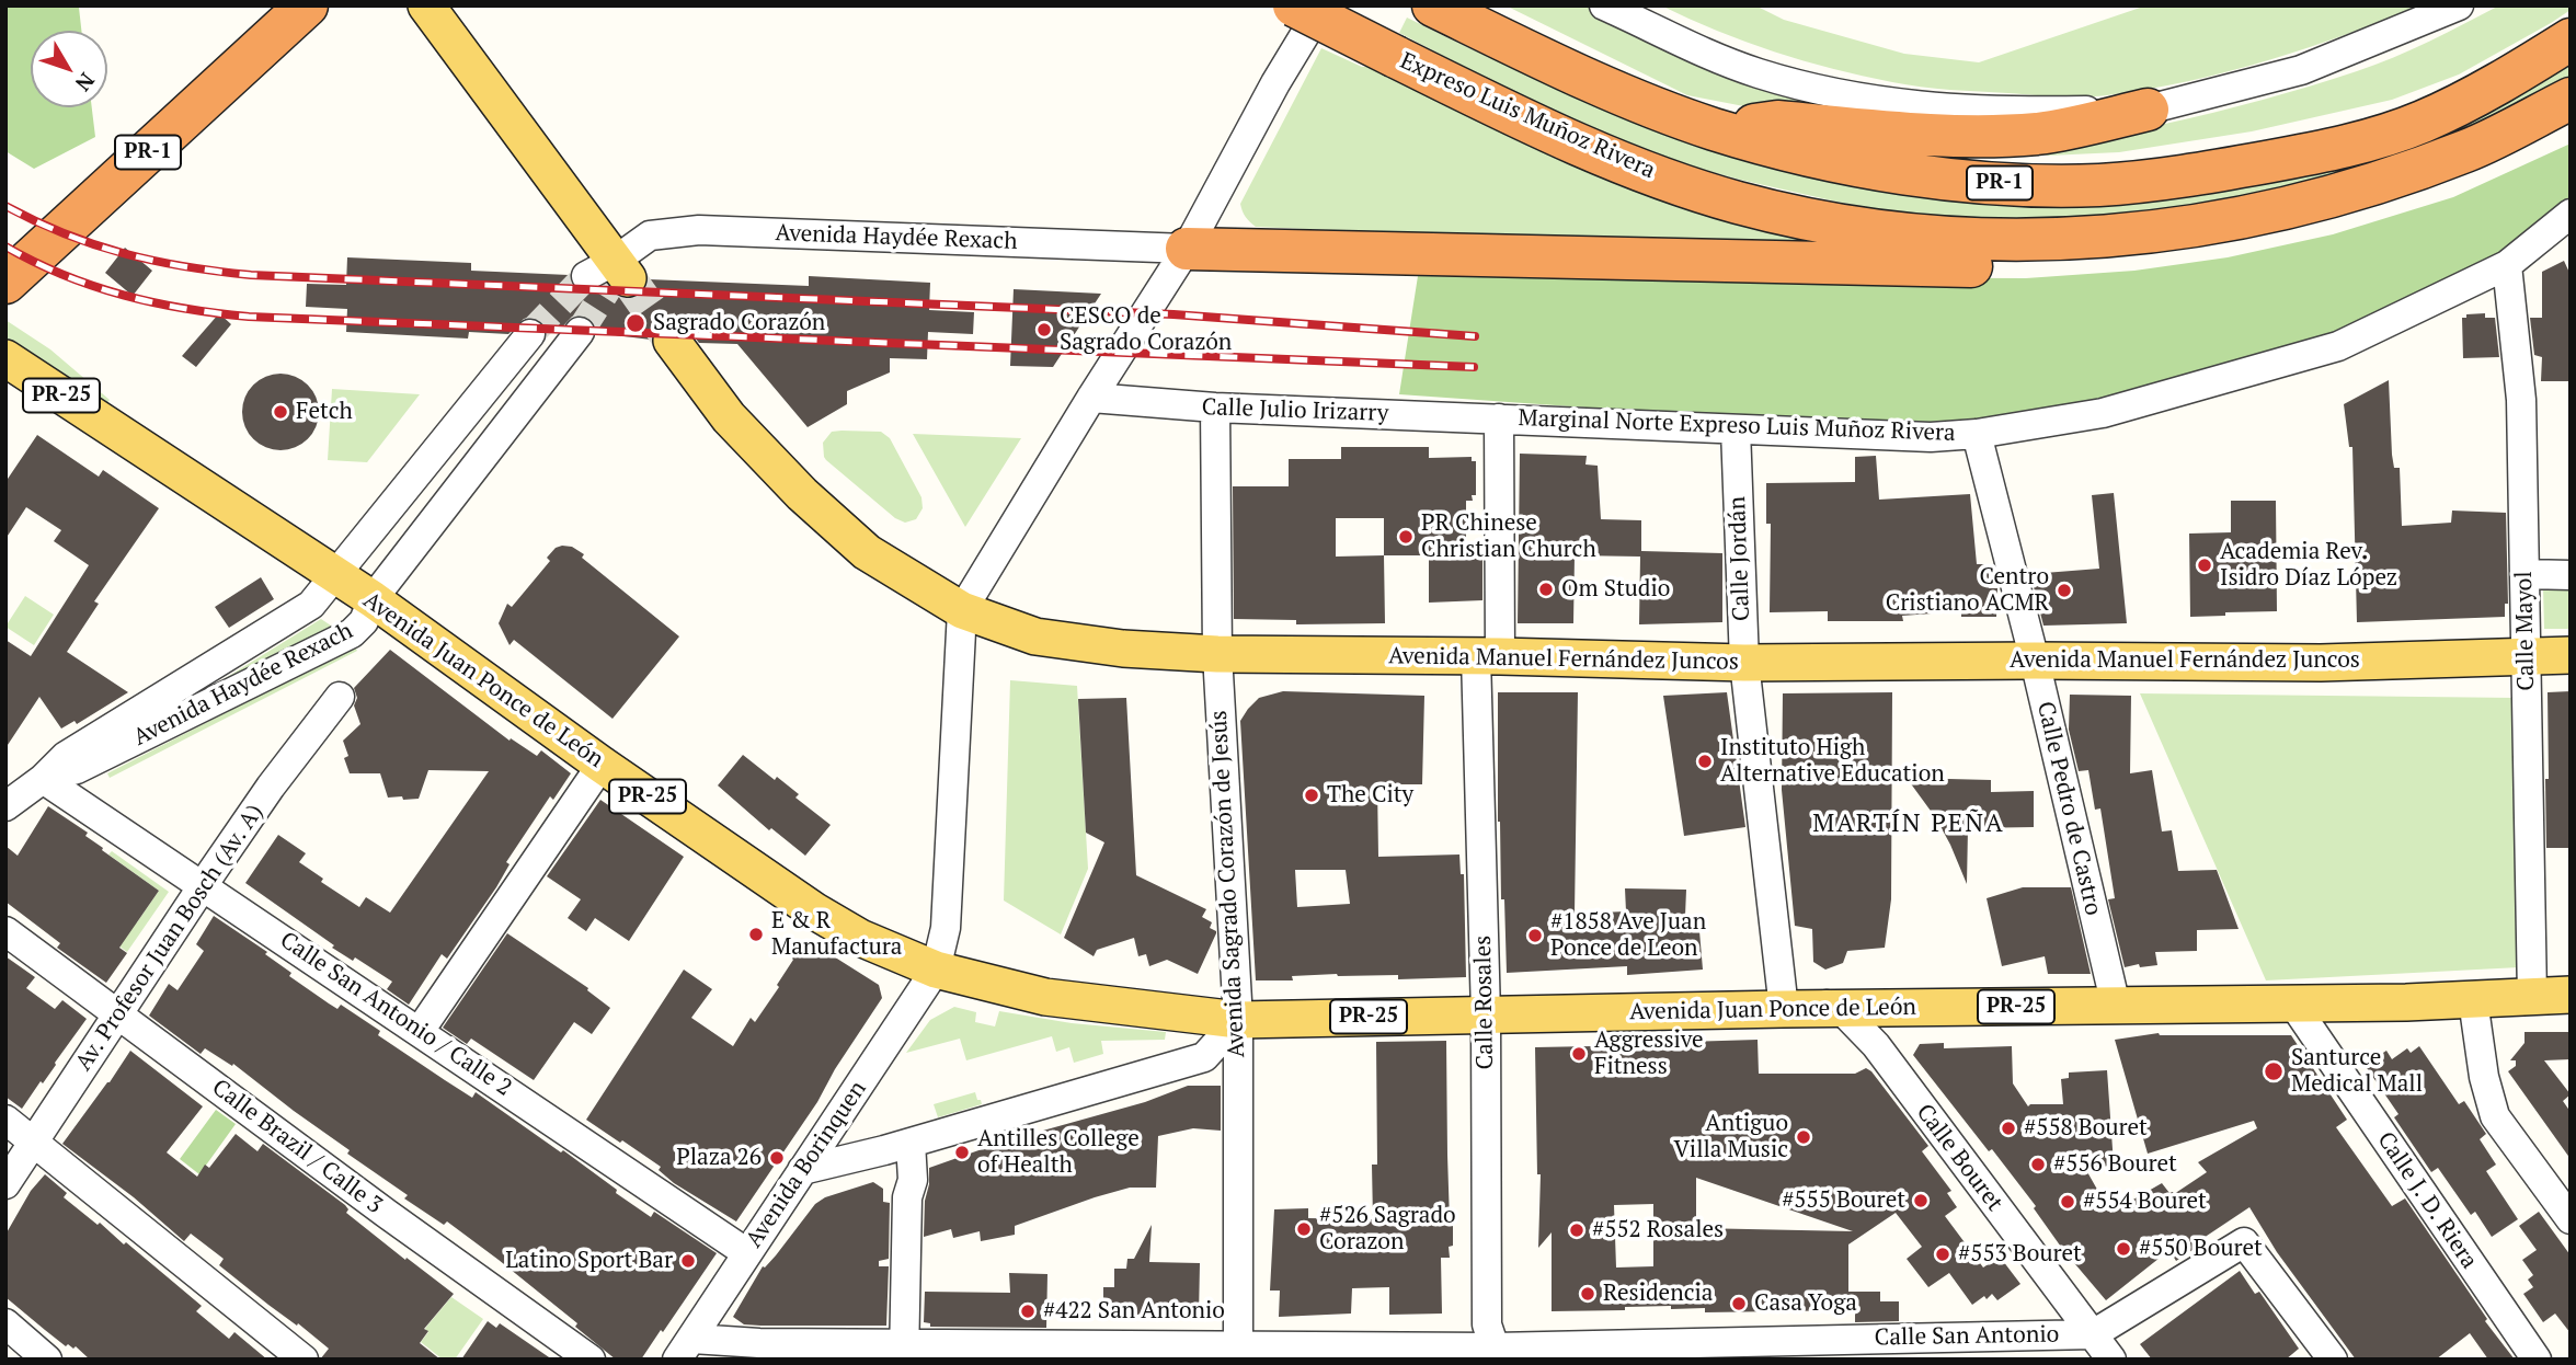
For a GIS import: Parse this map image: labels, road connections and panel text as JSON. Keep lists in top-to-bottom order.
{
  "streets": {
    "highway": ["Expreso Luis Muñoz Rivera", "PR-1"],
    "main road": ["PR-25", "Avenida Manuel Fernández Juncos", "Avenida Juan Ponce de León"],
    "street": [
      "Avenida Haydée Rexach",
      "Calle Julio Irizarry",
      "Marginal Norte Expreso Luis Muñoz Rivera",
      "Calle Jordán",
      "Calle Mayol",
      "Calle Pedro de Castro",
      "Avenida Sagrado Corazón de Jesús",
      "Av. Profesor Juan Bosch (Av. A)",
      "Calle Rosales",
      "Calle San Antonio / Calle 2",
      "Calle Brazil / Calle 3",
      "Calle Bouret",
      "Avenida Borinquen",
      "Calle J. D. Riera",
      "Calle San Antonio"
    ]
  },
  "crossings": [
    ["Avenida Haydée Rexach", "Avenida Juan Ponce de León"],
    ["Avenida Haydée Rexach", "Calle San Antonio / Calle 2"],
    ["PR-25", "Calle Mayol"],
    ["PR-25", "Avenida Juan Ponce de León"],
    ["Calle Julio Irizarry", "Marginal Norte Expreso Luis Muñoz Rivera"],
    ["Calle Julio Irizarry", "Avenida Sagrado Corazón de Jesús"],
    ["Calle Julio Irizarry", "Calle Rosales"],
    ["Marginal Norte Expreso Luis Muñoz Rivera", "Calle Jordán"],
    ["Marginal Norte Expreso Luis Muñoz Rivera", "Calle Mayol"],
    ["Marginal Norte Expreso Luis Muñoz Rivera", "Calle Pedro de Castro"],
    ["Marginal Norte Expreso Luis Muñoz Rivera", "Calle Rosales"],
    ["Calle Jordán", "Avenida Manuel Fernández Juncos"],
    ["Calle Jordán", "Avenida Juan Ponce de León"],
    ["Calle Mayol", "Avenida Manuel Fernández Juncos"],
    ["Calle Mayol", "Avenida Juan Ponce de León"],
    ["Avenida Manuel Fernández Juncos", "Calle Pedro de Castro"],
    ["Avenida Manuel Fernández Juncos", "Avenida Sagrado Corazón de Jesús"],
    ["Avenida Manuel Fernández Juncos", "Calle Rosales"],
    ["Avenida Juan Ponce de León", "Calle Pedro de Castro"],
    ["Avenida Juan Ponce de León", "Avenida Sagrado Corazón de Jesús"],
    ["Avenida Juan Ponce de León", "Calle Rosales"],
    ["Avenida Juan Ponce de León", "Calle Bouret"],
    ["Avenida Juan Ponce de León", "Avenida Borinquen"],
    ["Avenida Juan Ponce de León", "Calle J. D. Riera"],
    ["Avenida Sagrado Corazón de Jesús", "Calle San Antonio"],
    ["Av. Profesor Juan Bosch (Av. A)", "Calle San Antonio / Calle 2"],
    ["Av. Profesor Juan Bosch (Av. A)", "Calle Brazil / Calle 3"],
    ["Calle Rosales", "Calle San Antonio"],
    ["Calle San Antonio / Calle 2", "Avenida Borinquen"],
    ["Calle Bouret", "Calle San Antonio"],
    ["Avenida Borinquen", "Calle San Antonio"]
  ],
  "districts": ["MARTÍN PEÑA"],
  "places": [
    "Sagrado Corazón",
    "CESCO de Sagrado Corazón",
    "Fetch",
    "PR Chinese Christian Church",
    "Academia Rev. Isidro Díaz López",
    "Om Studio",
    "Centro Cristiano ACMR",
    "Instituto High Alternative Education",
    "The City",
    "E & R Manufactura",
    "#1858 Ave Juan Ponce de Leon",
    "Aggressive Fitness",
    "Santurce Medical Mall",
    "#558 Bouret",
    "Antiguo Villa Music",
    "Antilles College of Health",
    "Plaza 26",
    "#556 Bouret",
    "#555 Bouret",
    "#554 Bouret",
    "#526 Sagrado Corazon",
    "#552 Rosales",
    "#550 Bouret",
    "#553 Bouret",
    "Latino Sport Bar",
    "Residencia",
    "Casa Yoga",
    "#422 San Antonio"
  ],
  "north": "bottom right"
}
